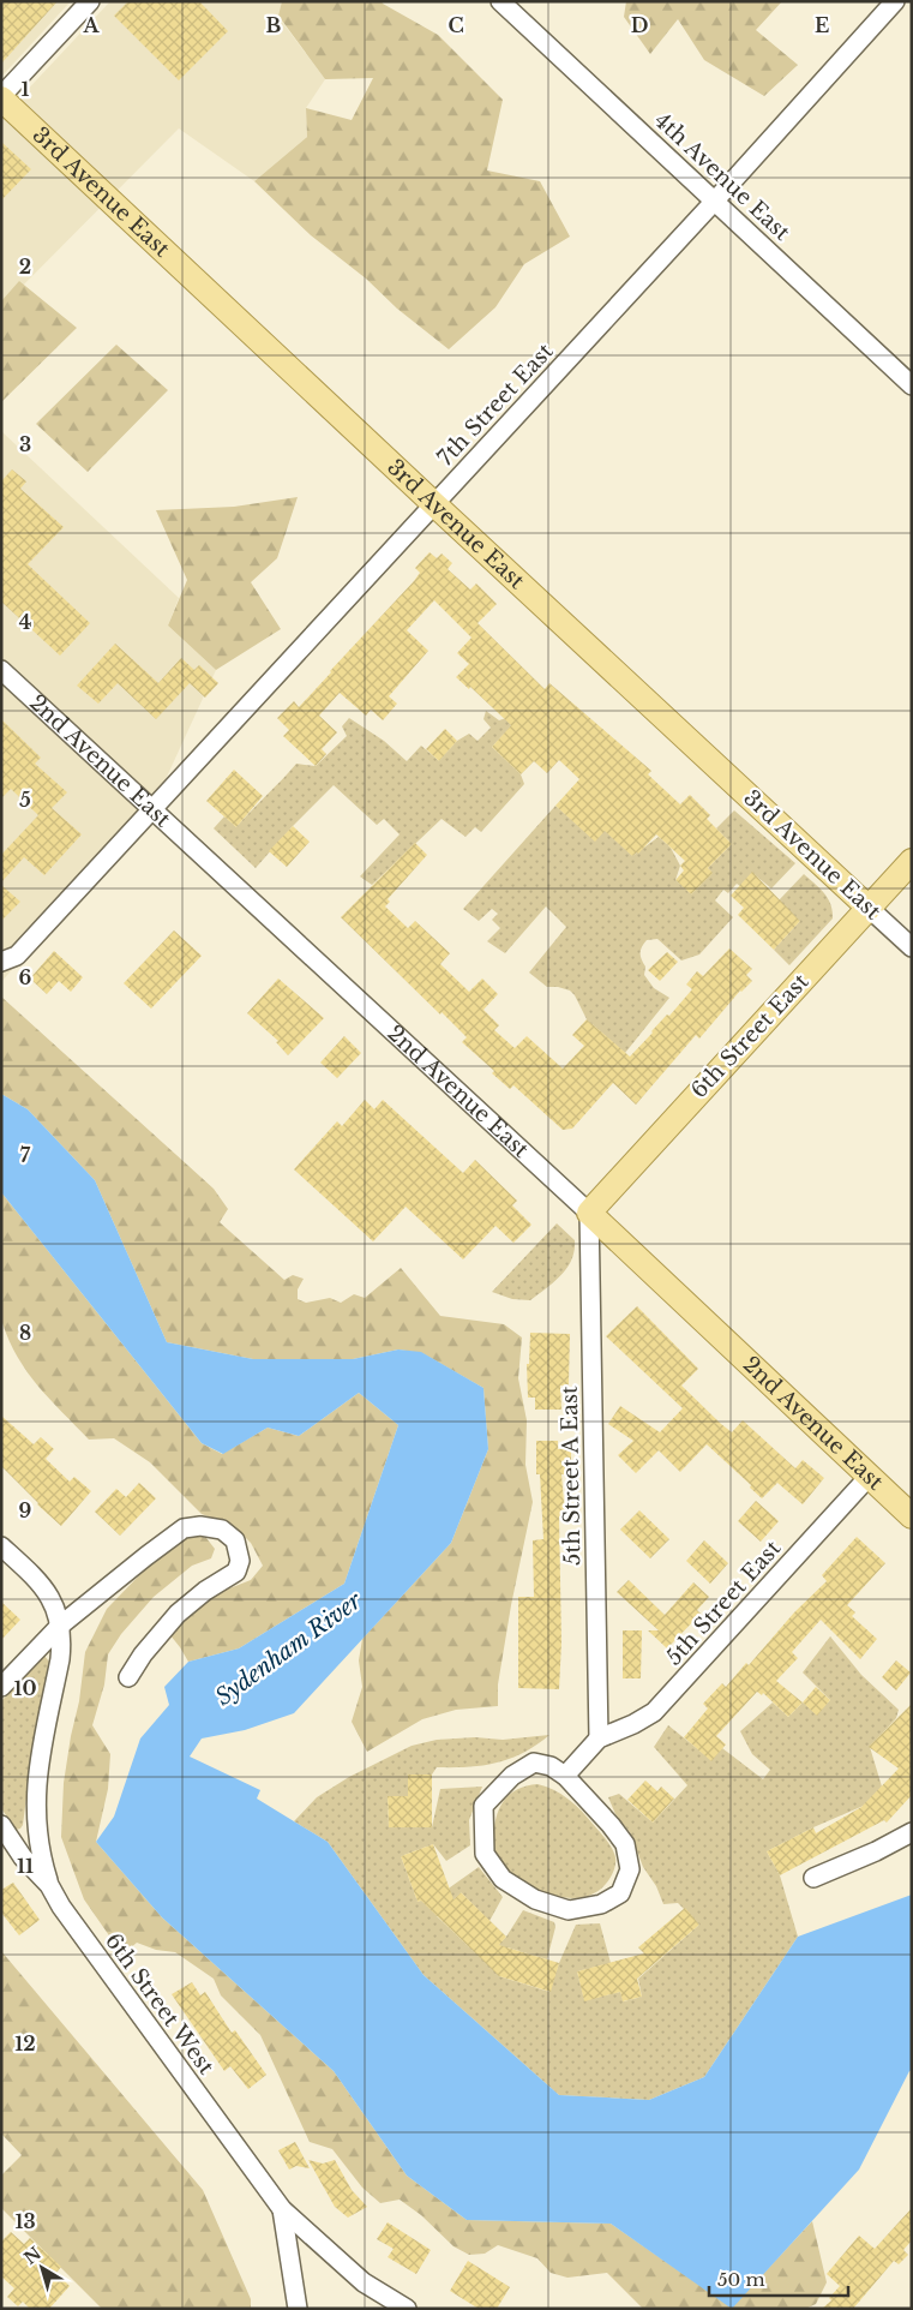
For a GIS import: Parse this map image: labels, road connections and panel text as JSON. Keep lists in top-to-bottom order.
{
  "streets": {
    "main road": ["3rd Avenue East", "2nd Avenue East", "6th Street East"],
    "street": [
      "4th Avenue East",
      "7th Street East",
      "5th Street A East",
      "5th Street East",
      "6th Street West"
    ]
  },
  "crossings": [
    ["4th Avenue East", "7th Street East"],
    ["3rd Avenue East", "7th Street East"],
    ["3rd Avenue East", "6th Street East"],
    ["7th Street East", "2nd Avenue East"],
    ["2nd Avenue East", "6th Street East"],
    ["2nd Avenue East", "5th Street A East"],
    ["2nd Avenue East", "5th Street East"],
    ["6th Street East", "5th Street A East"],
    ["5th Street A East", "5th Street East"]
  ],
  "water": ["Sydenham River"],
  "scale_bar": "50 m",
  "north": "top left",
  "grid": {
    "columns": [
      "A",
      "B",
      "C",
      "D",
      "E"
    ],
    "rows": [
      "1",
      "2",
      "3",
      "4",
      "5",
      "6",
      "7",
      "8",
      "9",
      "10",
      "11",
      "12",
      "13"
    ]
  }
}
